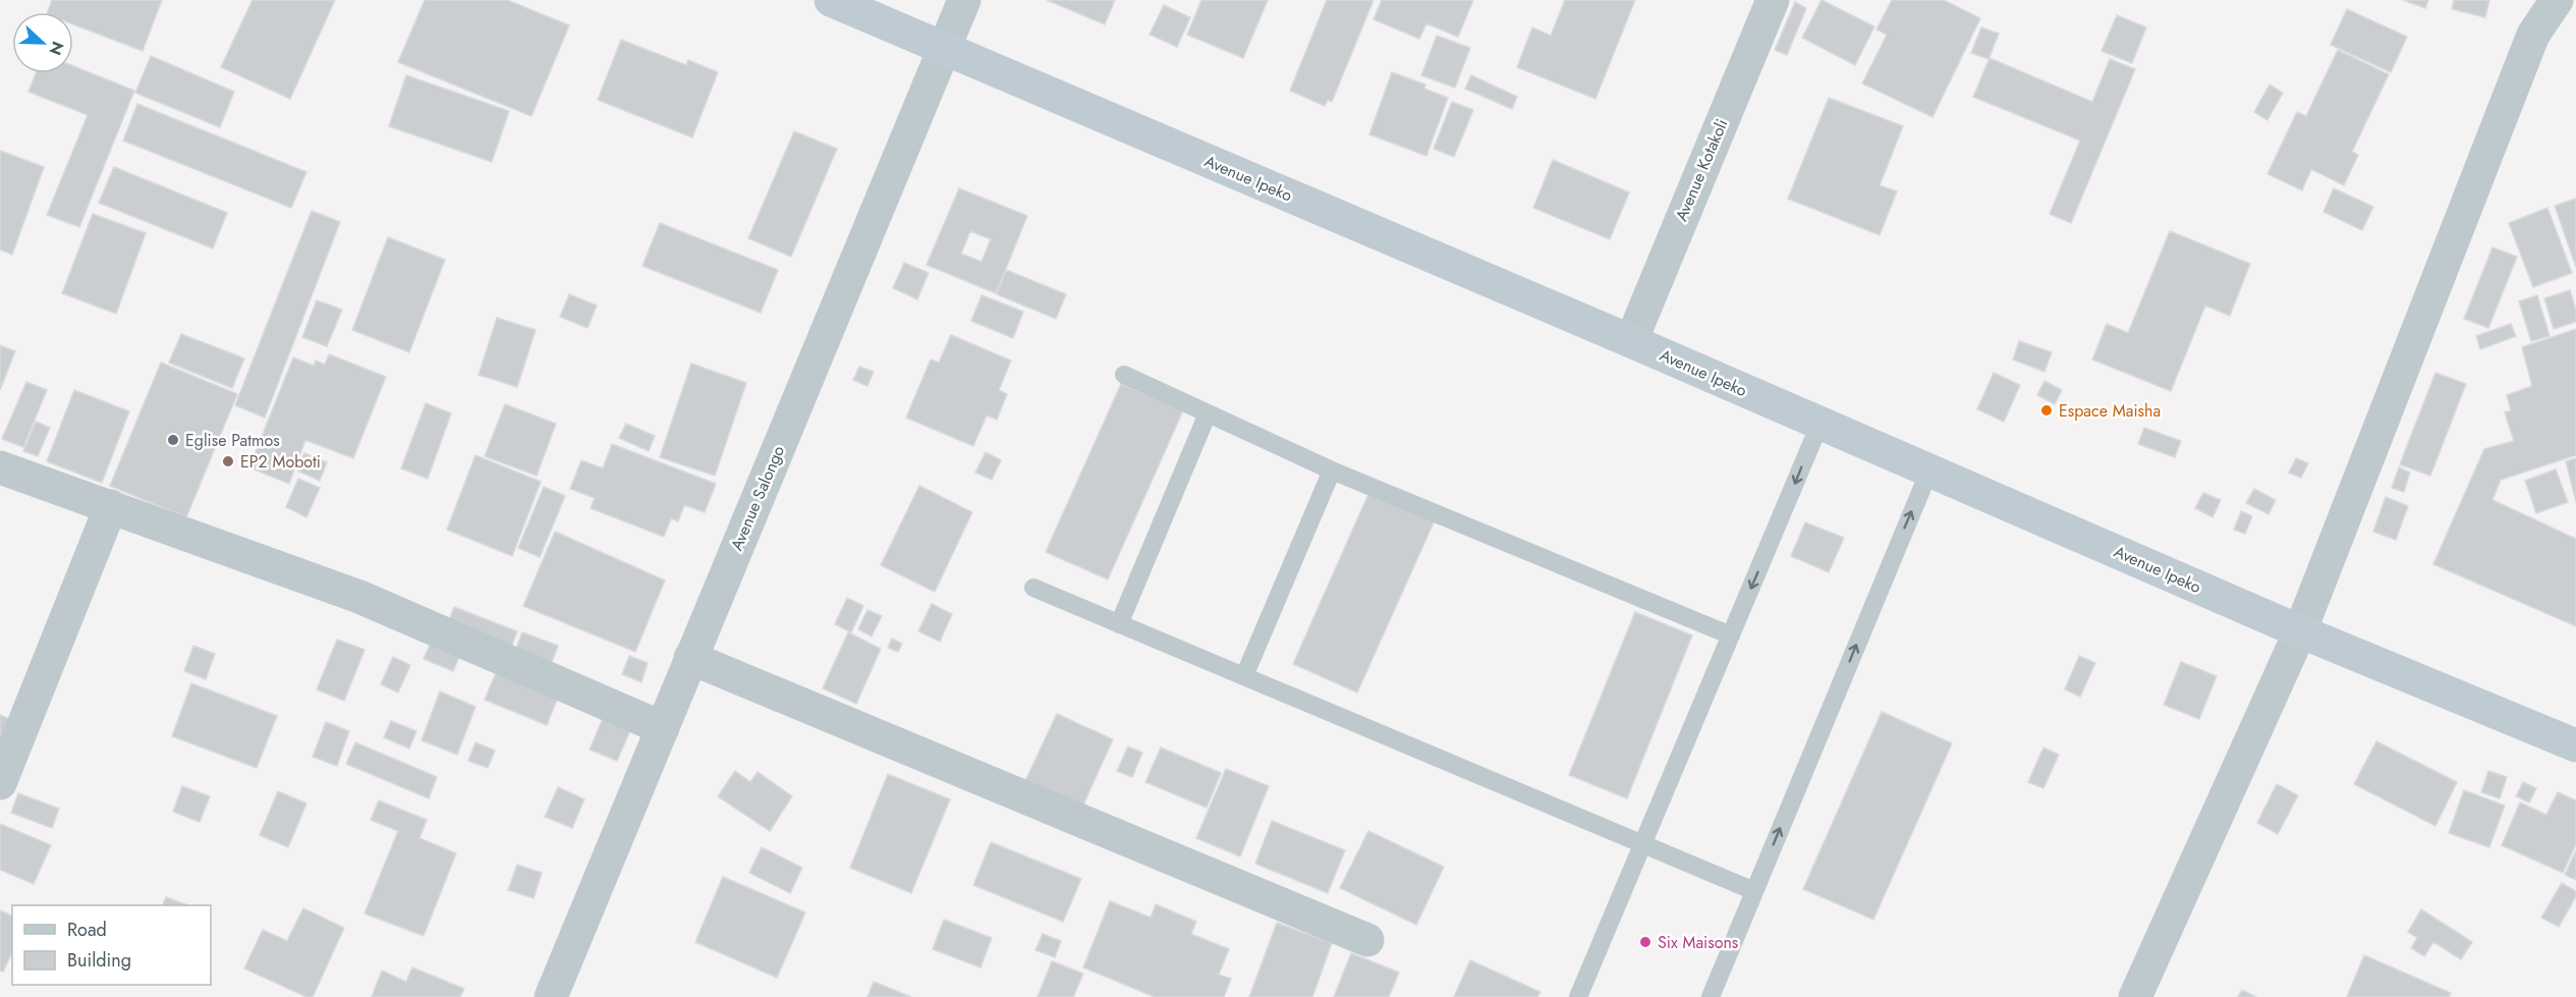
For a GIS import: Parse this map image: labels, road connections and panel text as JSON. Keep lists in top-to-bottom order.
{
  "streets": {
    "street": ["Avenue Kotakoli", "Avenue Ipeko", "Avenue Salongo"]
  },
  "crossings": [
    ["Avenue Kotakoli", "Avenue Ipeko"],
    ["Avenue Ipeko", "Avenue Salongo"]
  ],
  "places": [
    "Espace Maisha",
    "Eglise Patmos",
    "EP2 Moboti",
    "Six Maisons"
  ],
  "legend": ["Road", "Building"],
  "north": "right"
}
